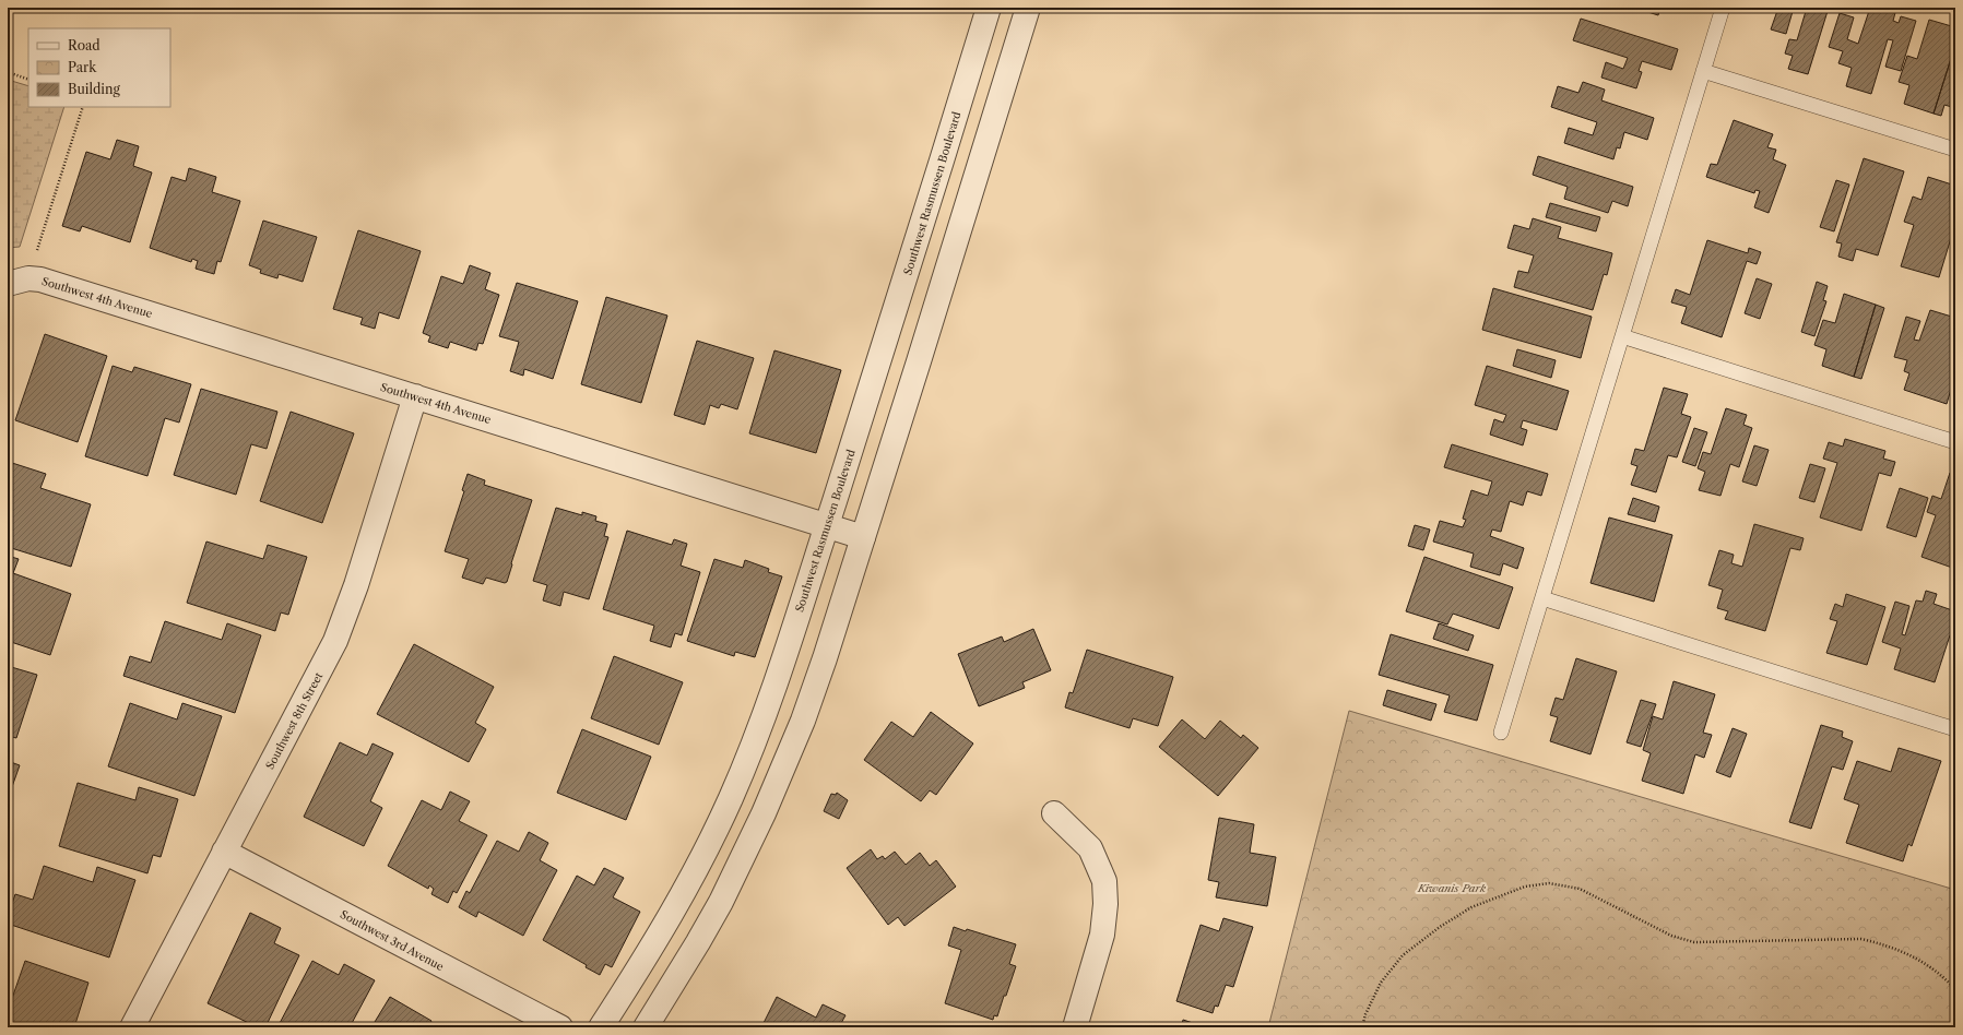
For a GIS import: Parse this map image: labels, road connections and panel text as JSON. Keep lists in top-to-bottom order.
{
  "streets": {
    "street": [
      "Southwest Rasmussen Boulevard",
      "Southwest 4th Avenue",
      "Southwest 8th Street",
      "Southwest 3rd Avenue"
    ]
  },
  "crossings": [
    ["Southwest Rasmussen Boulevard", "Southwest 4th Avenue"],
    ["Southwest 4th Avenue", "Southwest 8th Street"],
    ["Southwest 8th Street", "Southwest 3rd Avenue"]
  ],
  "parks": ["Kiwanis Park"],
  "legend": ["Road", "Park", "Building"]
}
